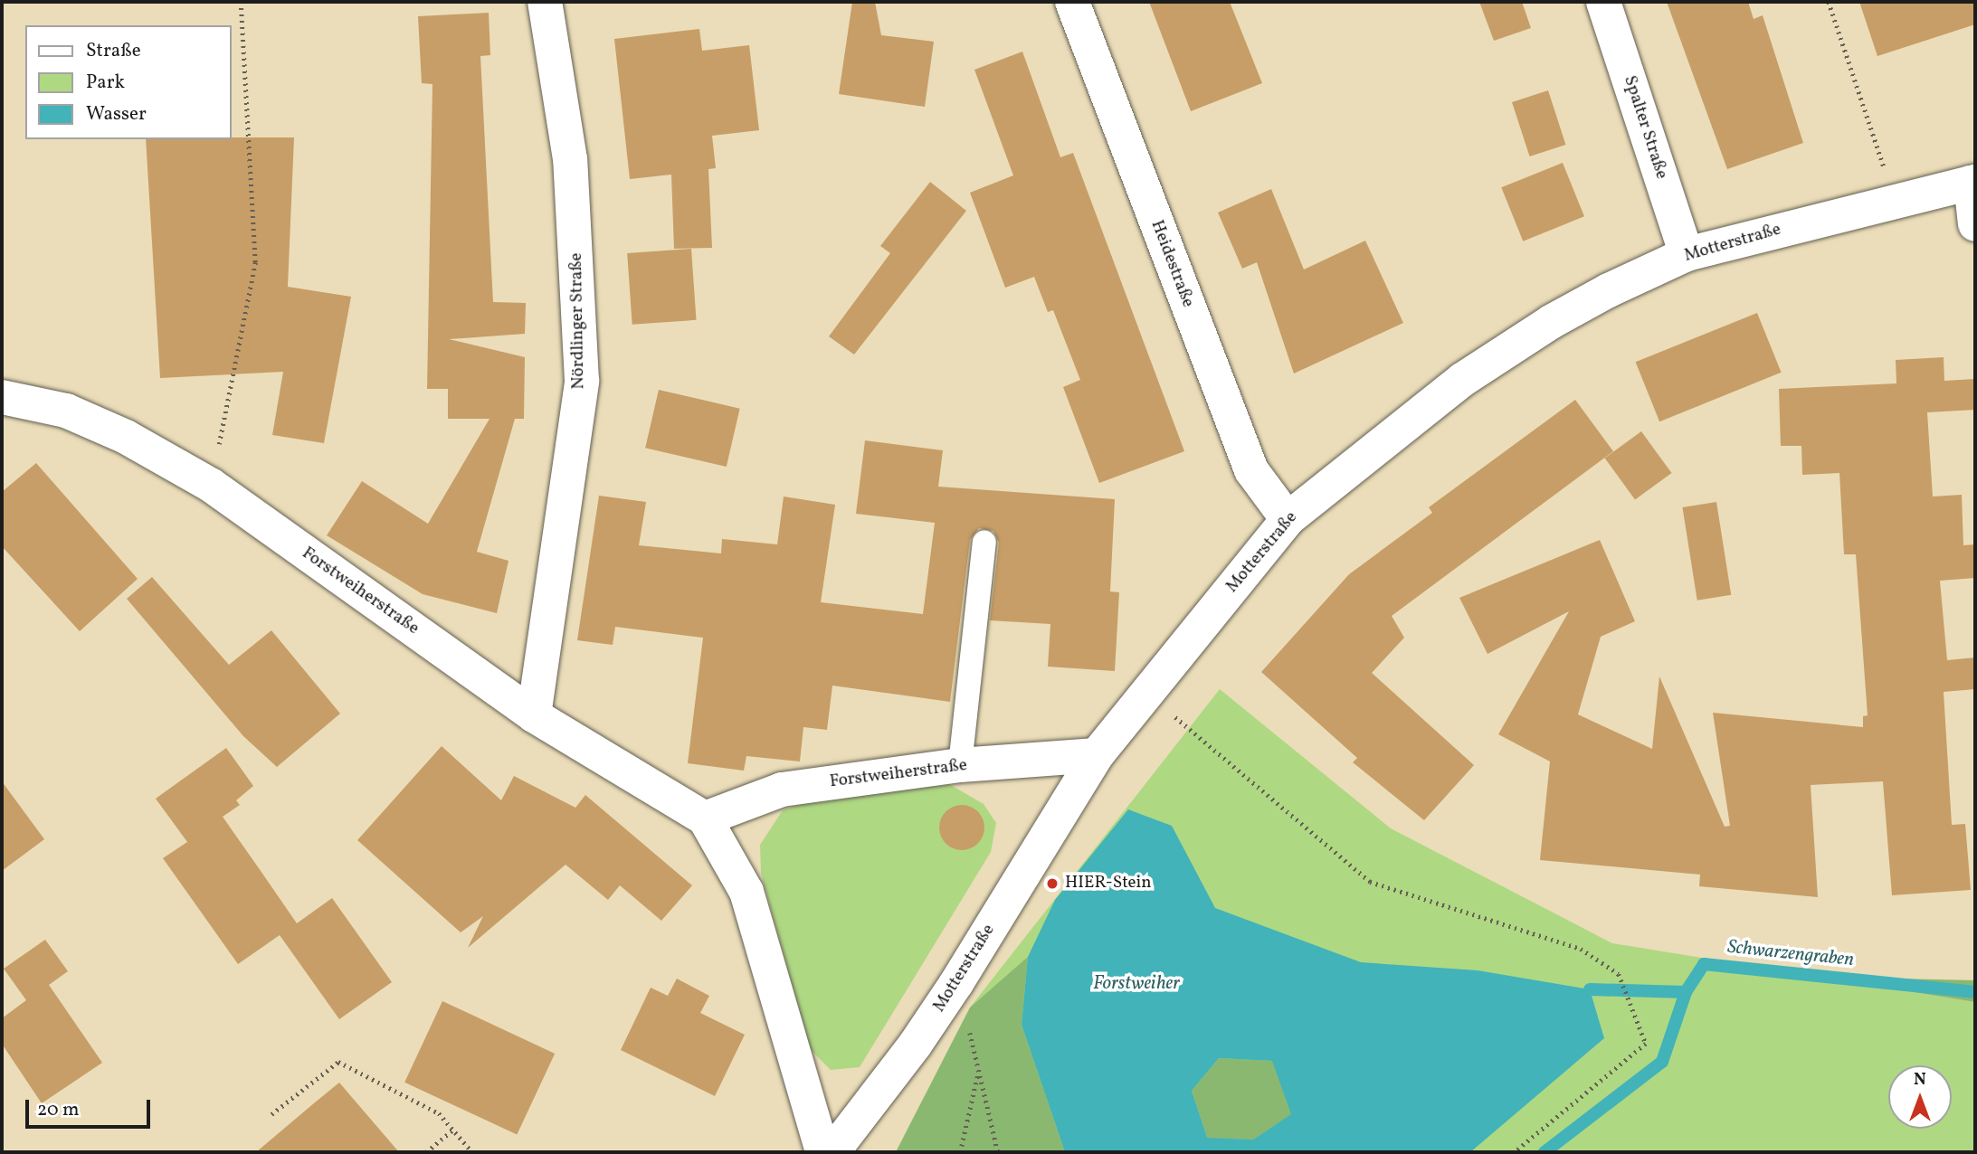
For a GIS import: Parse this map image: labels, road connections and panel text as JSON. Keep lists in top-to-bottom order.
{
  "streets": {
    "street": [
      "Spalter Straße",
      "Motterstraße",
      "Heidestraße",
      "Nördlinger Straße",
      "Forstweiherstraße"
    ]
  },
  "crossings": [
    ["Spalter Straße", "Motterstraße"],
    ["Motterstraße", "Heidestraße"],
    ["Motterstraße", "Forstweiherstraße"],
    ["Nördlinger Straße", "Forstweiherstraße"]
  ],
  "water": ["Schwarzengraben", "Forstweiher"],
  "places": ["HIER-Stein"],
  "legend": ["Straße", "Park", "Wasser"],
  "scale_bar": "20 m",
  "north": "top"
}
